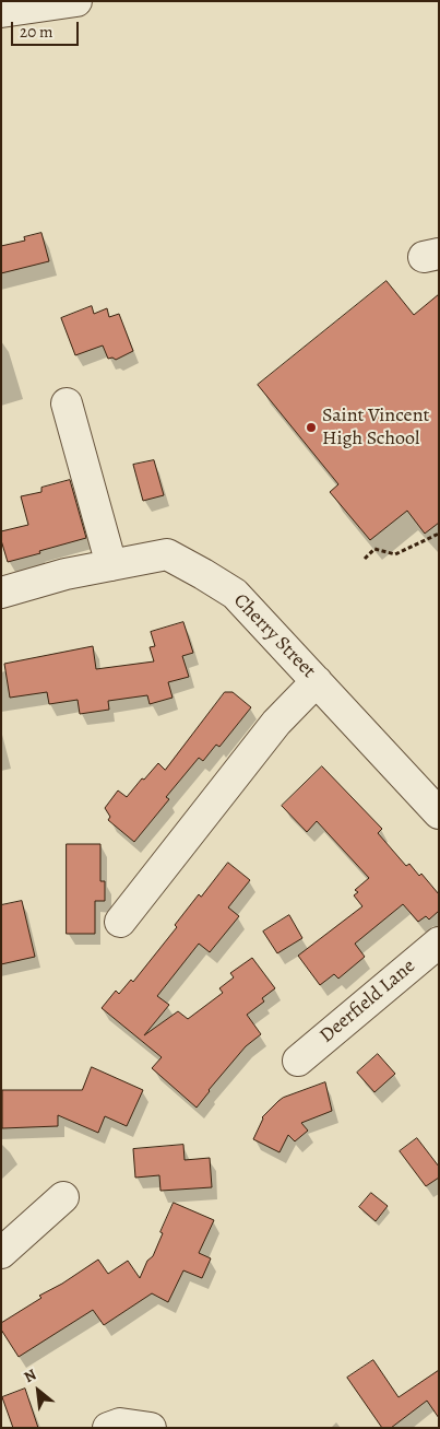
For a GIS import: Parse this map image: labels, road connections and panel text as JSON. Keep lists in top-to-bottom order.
{
  "streets": {
    "street": ["Cherry Street", "Deerfield Lane"]
  },
  "places": ["Saint Vincent High School"],
  "scale_bar": "20 m",
  "north": "top left"
}
